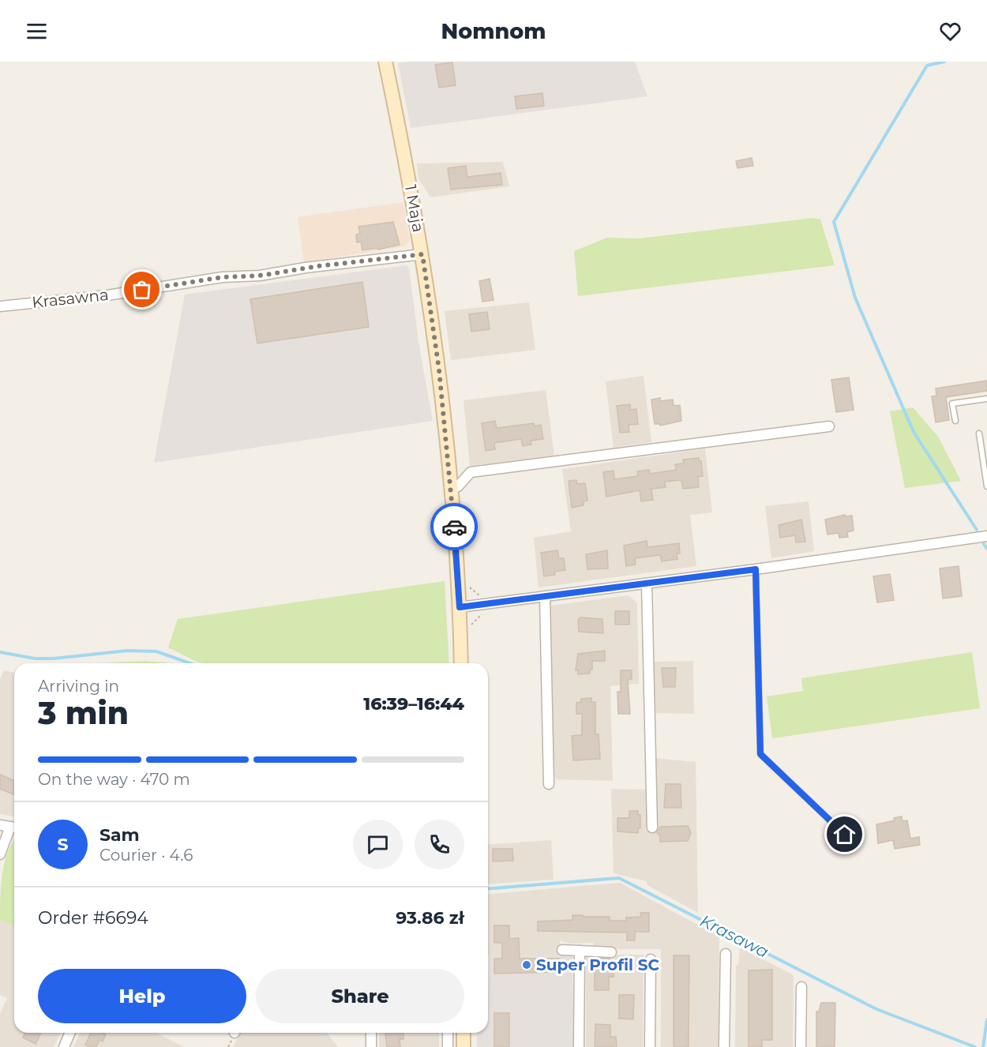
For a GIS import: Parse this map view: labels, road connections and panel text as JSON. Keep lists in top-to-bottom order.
{
  "streets": {
    "main road": ["1 Maja"],
    "street": ["Krasawna"]
  },
  "crossings": [
    ["1 Maja", "Krasawna"]
  ],
  "water": ["Krasawa"],
  "places": ["Super Profil SC"],
  "page": {
    "header": "Nomnom",
    "heading": ["3 min", "Arriving in", "16:39–16:44"],
    "panel": [
      "Sam",
      "Courier · 4.6",
      "Order #6694",
      "93.86 zł"
    ],
    "bar": "On the way · 470 m",
    "round": "S",
    "buttons": ["Help", "Share"]
  }
}
